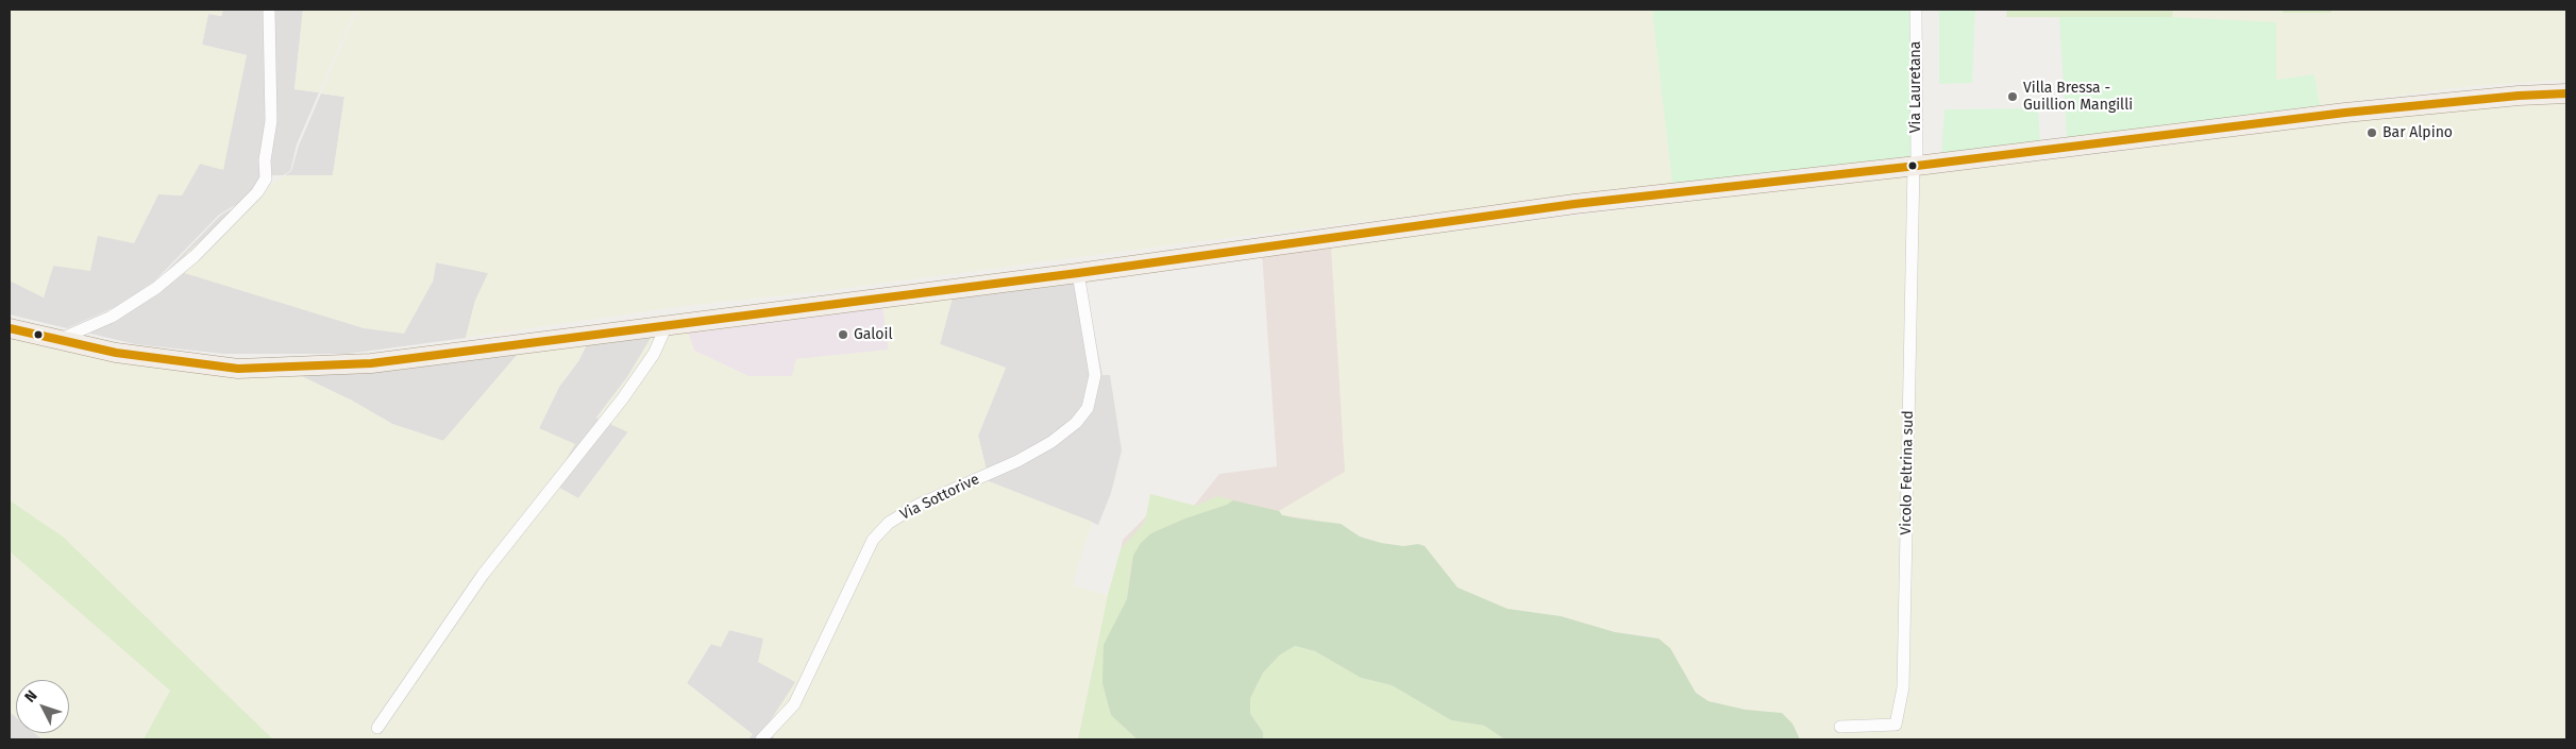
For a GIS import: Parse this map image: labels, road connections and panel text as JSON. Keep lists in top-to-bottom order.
{
  "streets": {
    "street": ["Via Lauretana", "Vicolo Feltrina sud", "Via Sottorive"]
  },
  "crossings": [
    ["Via Lauretana", "Vicolo Feltrina sud"]
  ],
  "places": ["Villa Bressa - Guillion Mangilli", "Bar Alpino", "Galoil"],
  "north": "top left"
}
